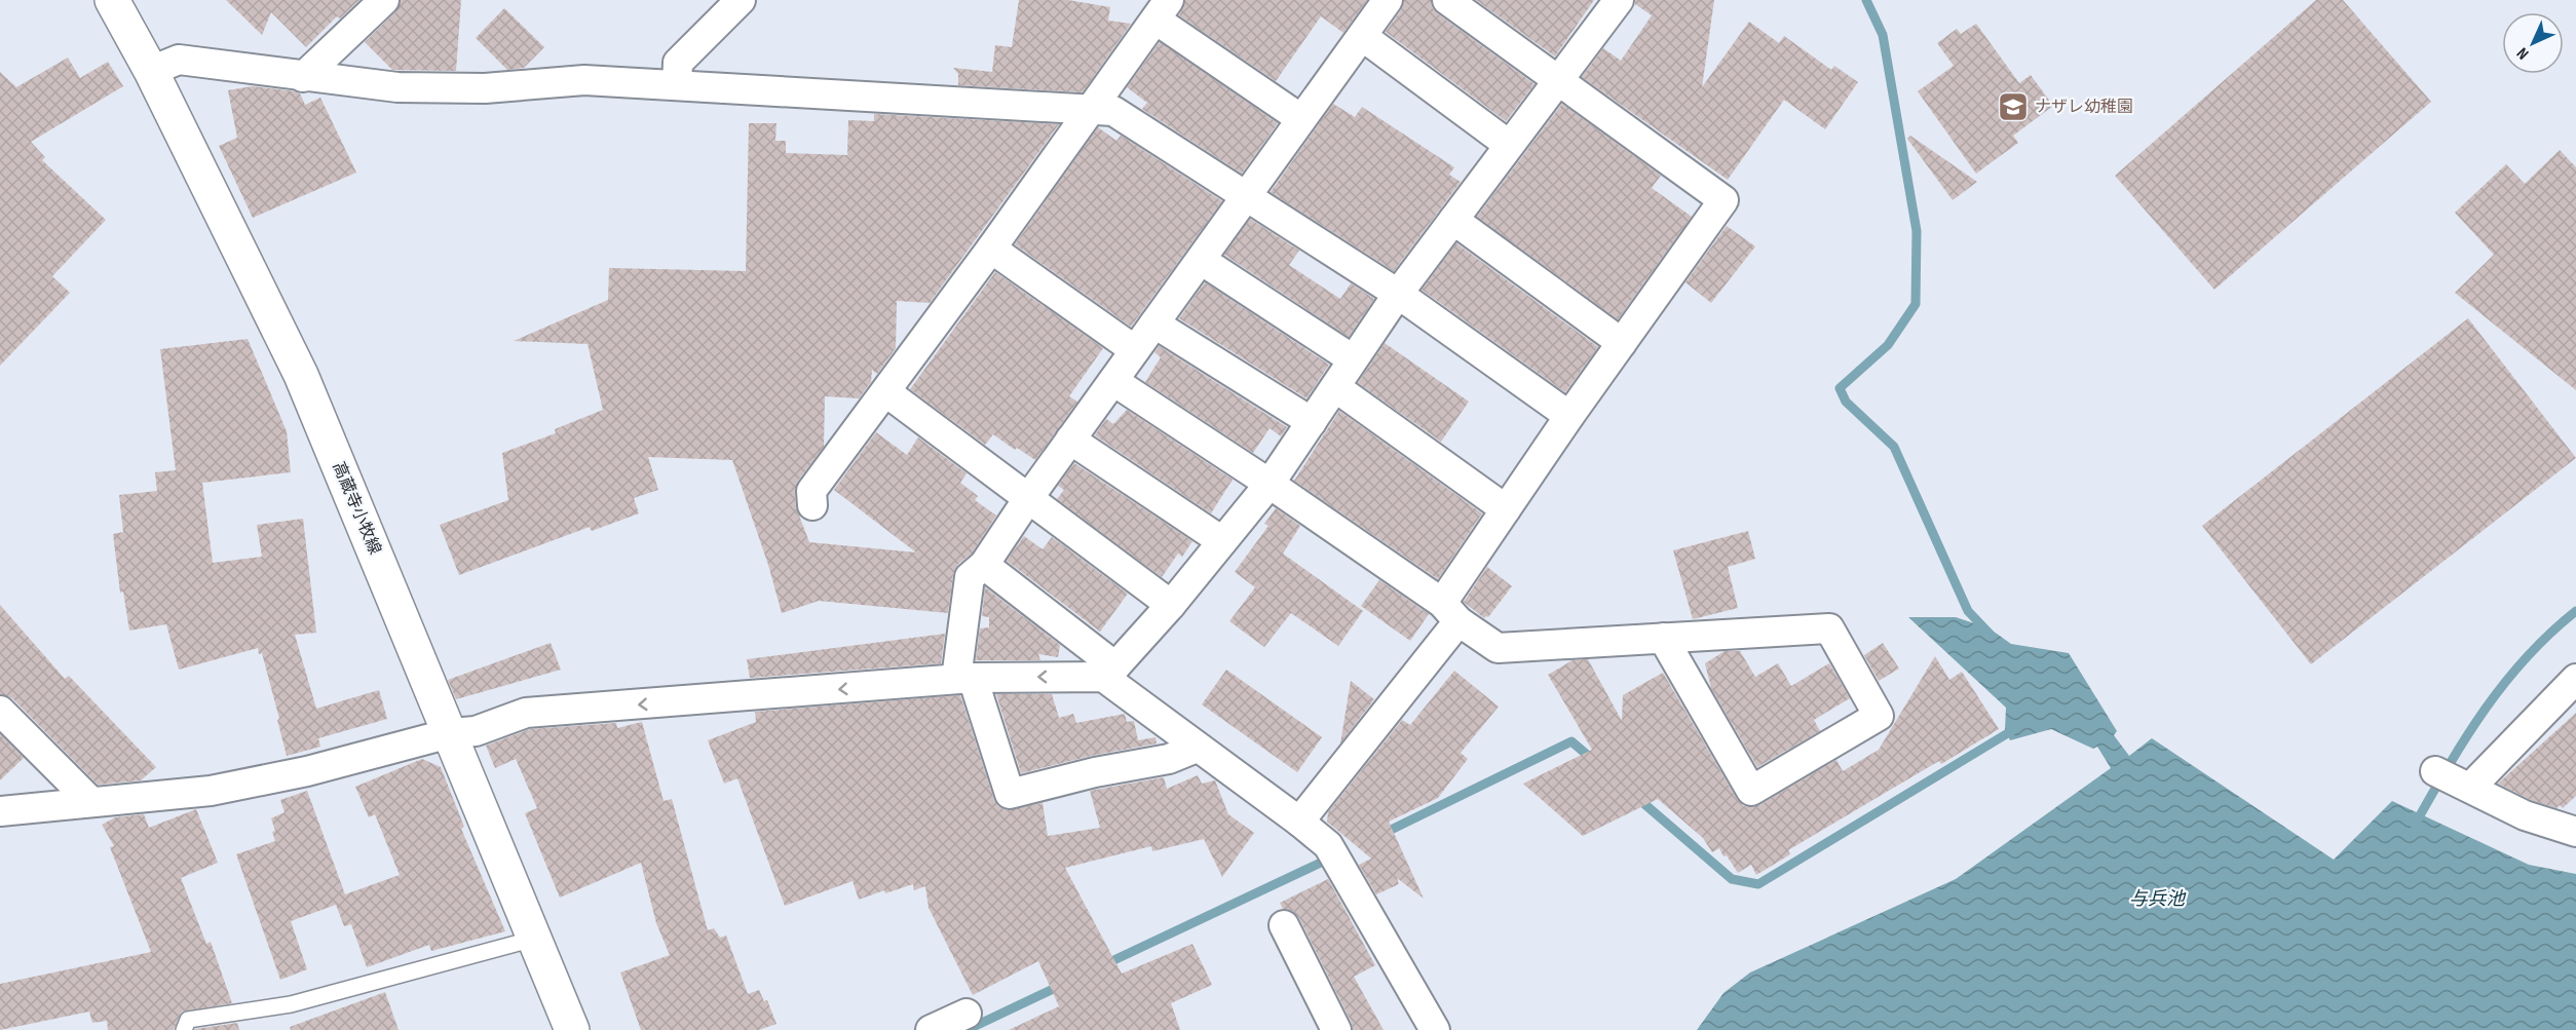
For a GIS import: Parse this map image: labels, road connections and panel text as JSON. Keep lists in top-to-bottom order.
{
  "streets": {
    "main road": ["高蔵寺小牧線"]
  },
  "water": ["与兵池"],
  "places": {
    "school or university": ["ナザレ幼稚園"]
  },
  "north": "bottom left"
}
